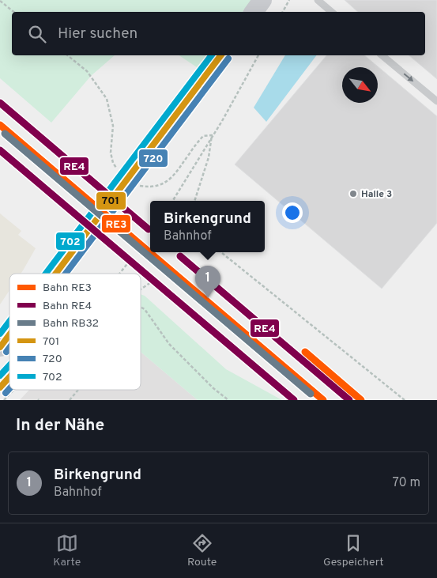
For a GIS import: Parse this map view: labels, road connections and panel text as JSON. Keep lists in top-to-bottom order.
{
  "places": ["Halle 3"],
  "lines": [
    "transit line 701",
    "transit line 702",
    "transit line 720",
    "rail line RE4",
    "rail line RE3",
    "rail line RB32"
  ],
  "legend": [
    "Bahn RE3",
    "Bahn RE4",
    "Bahn RB32",
    "701",
    "720",
    "702"
  ],
  "north": "bottom right",
  "page": {
    "search": "Hier suchen",
    "popup": ["Birkengrund", "Bahnhof"],
    "pins": "1",
    "heading": "In der Nähe",
    "list": [
      {
        "mark": "1",
        "name": "Birkengrund",
        "note": "Bahnhof",
        "value": "70 m"
      }
    ],
    "nav": ["Karte", "Route", "Gespeichert"]
  }
}
